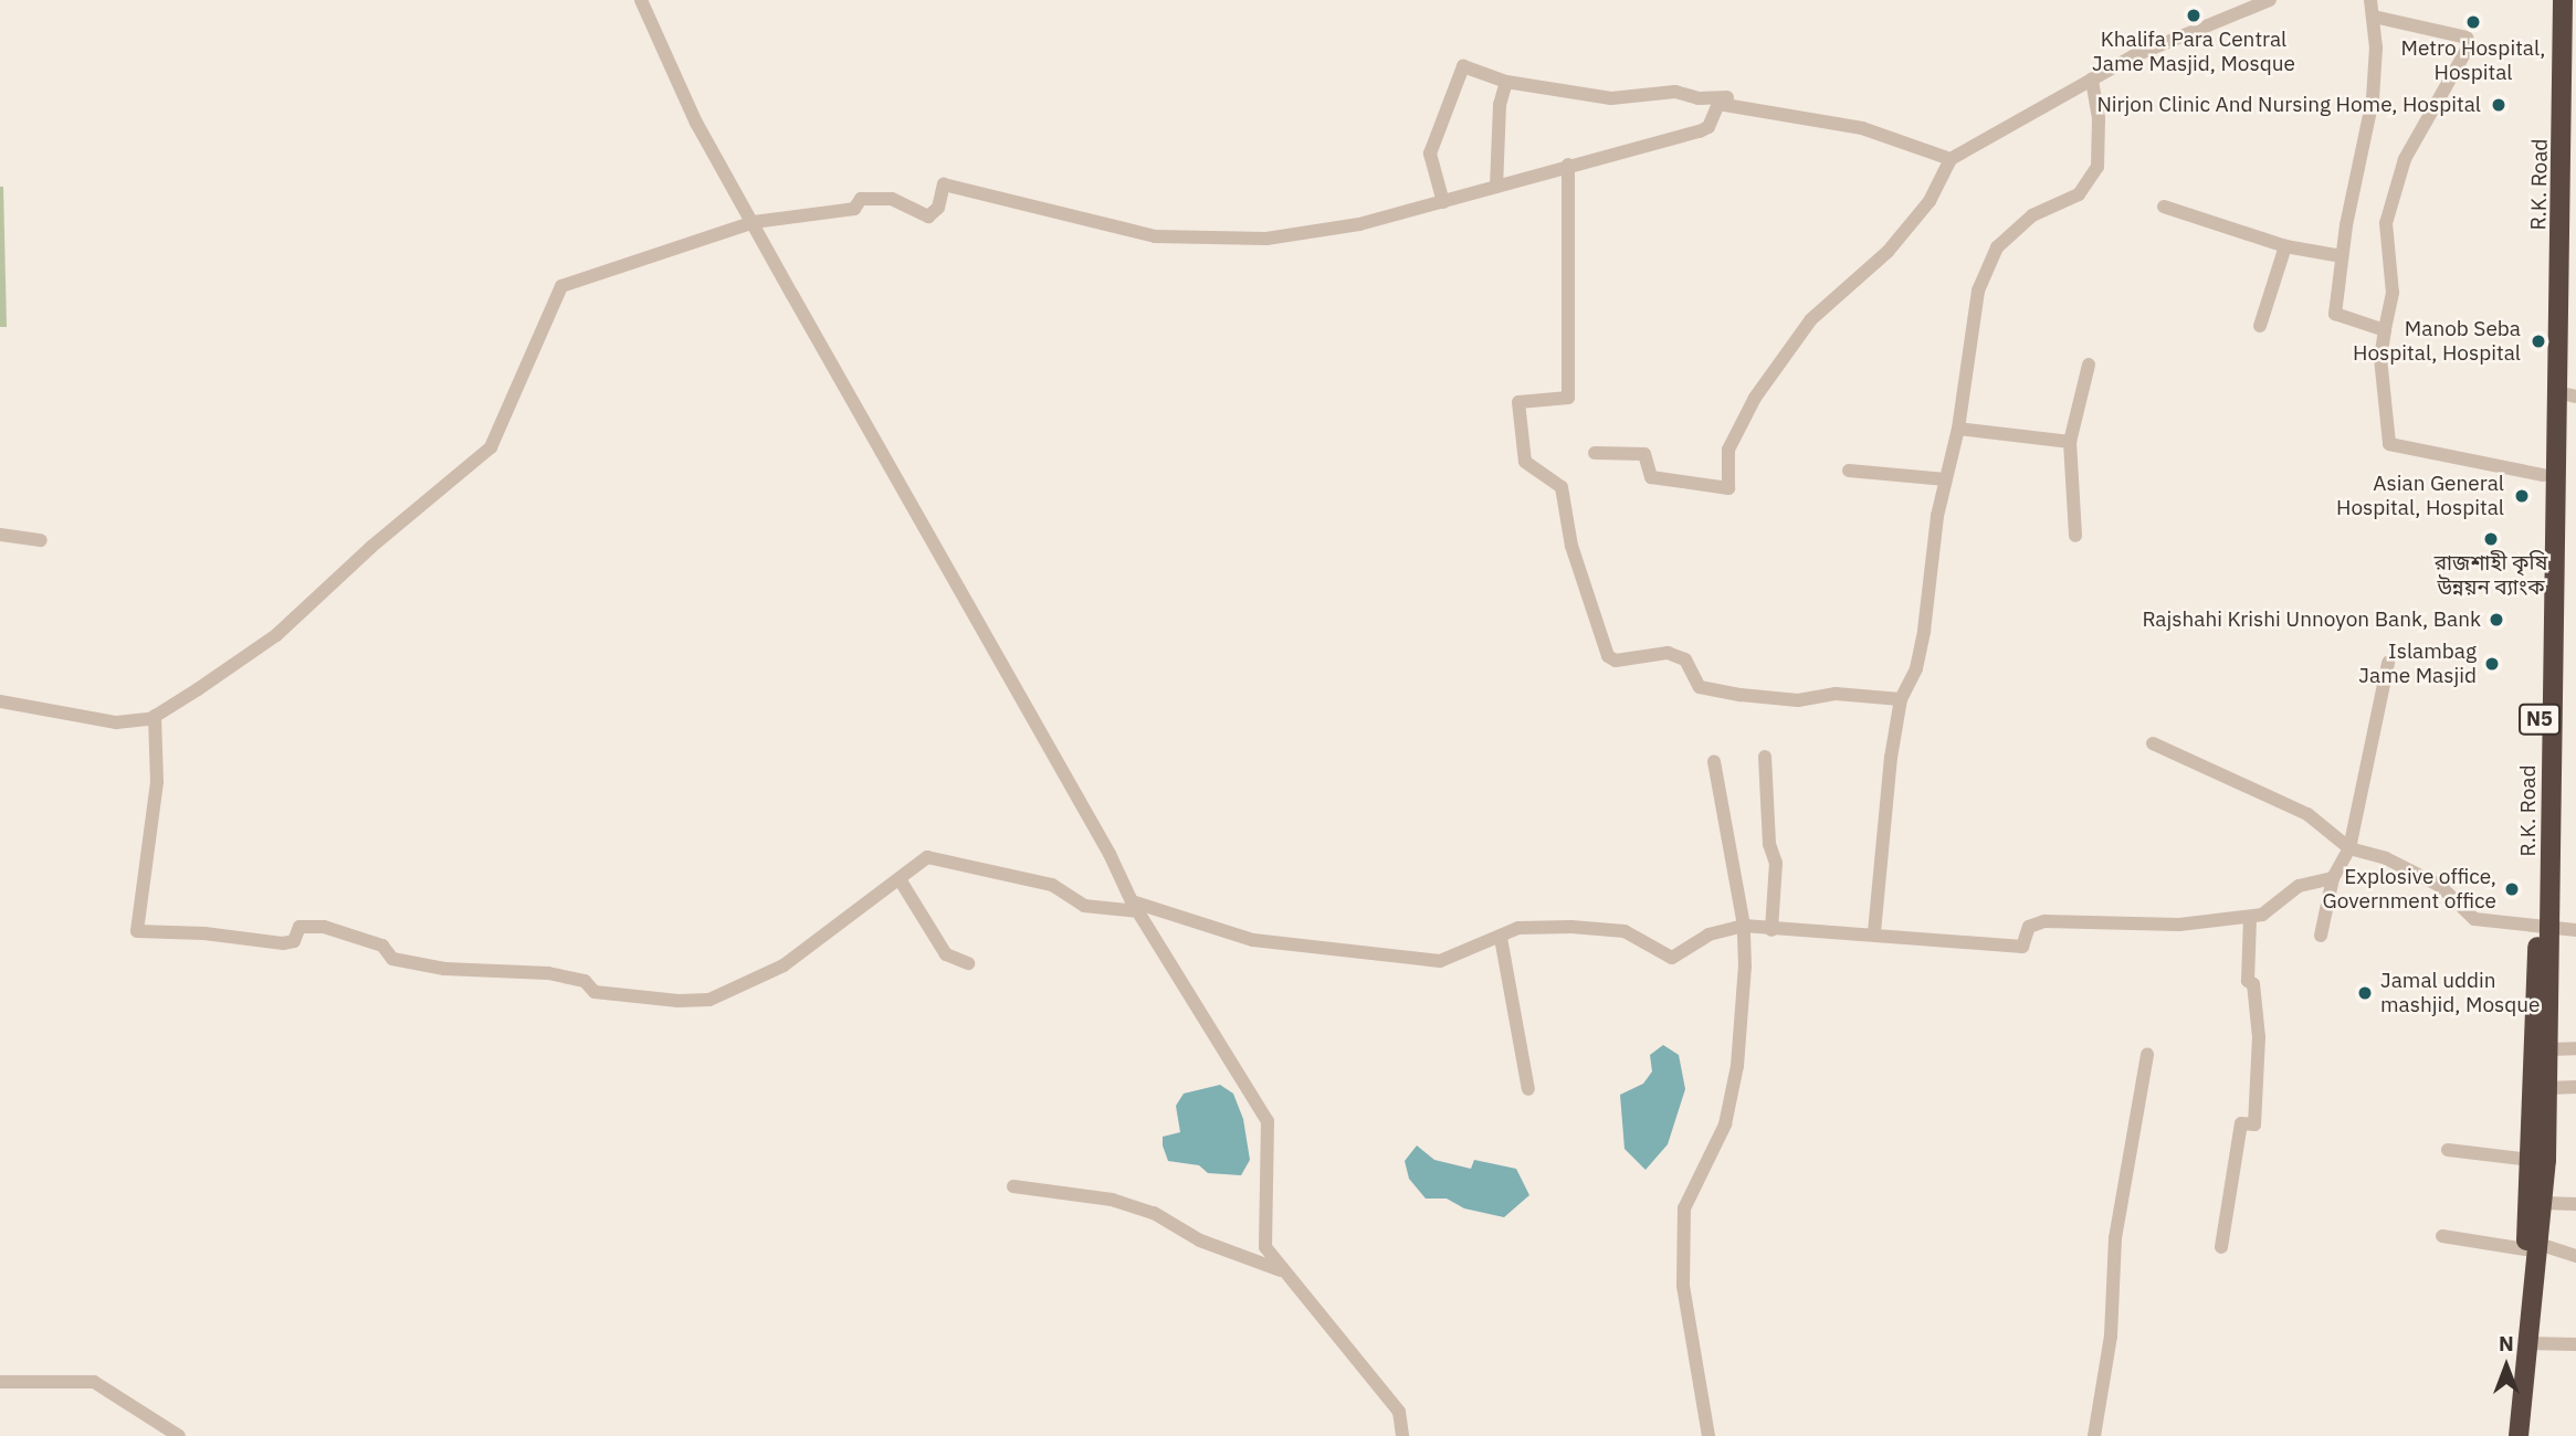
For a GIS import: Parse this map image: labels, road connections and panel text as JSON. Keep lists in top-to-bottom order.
{
  "streets": {
    "highway": ["R.K. Road", "N5"]
  },
  "places": [
    "Khalifa Para Central Jame Masjid, Mosque",
    "Metro Hospital, Hospital",
    "Nirjon Clinic And Nursing Home, Hospital",
    "Manob Seba Hospital, Hospital",
    "Asian General Hospital, Hospital",
    "রাজশাহী কৃষি উন্নয়ন ব্যাংক",
    "Rajshahi Krishi Unnoyon Bank, Bank",
    "Islambag Jame Masjid",
    "Explosive office, Government office",
    "Jamal uddin mashjid, Mosque"
  ],
  "north": "top"
}
